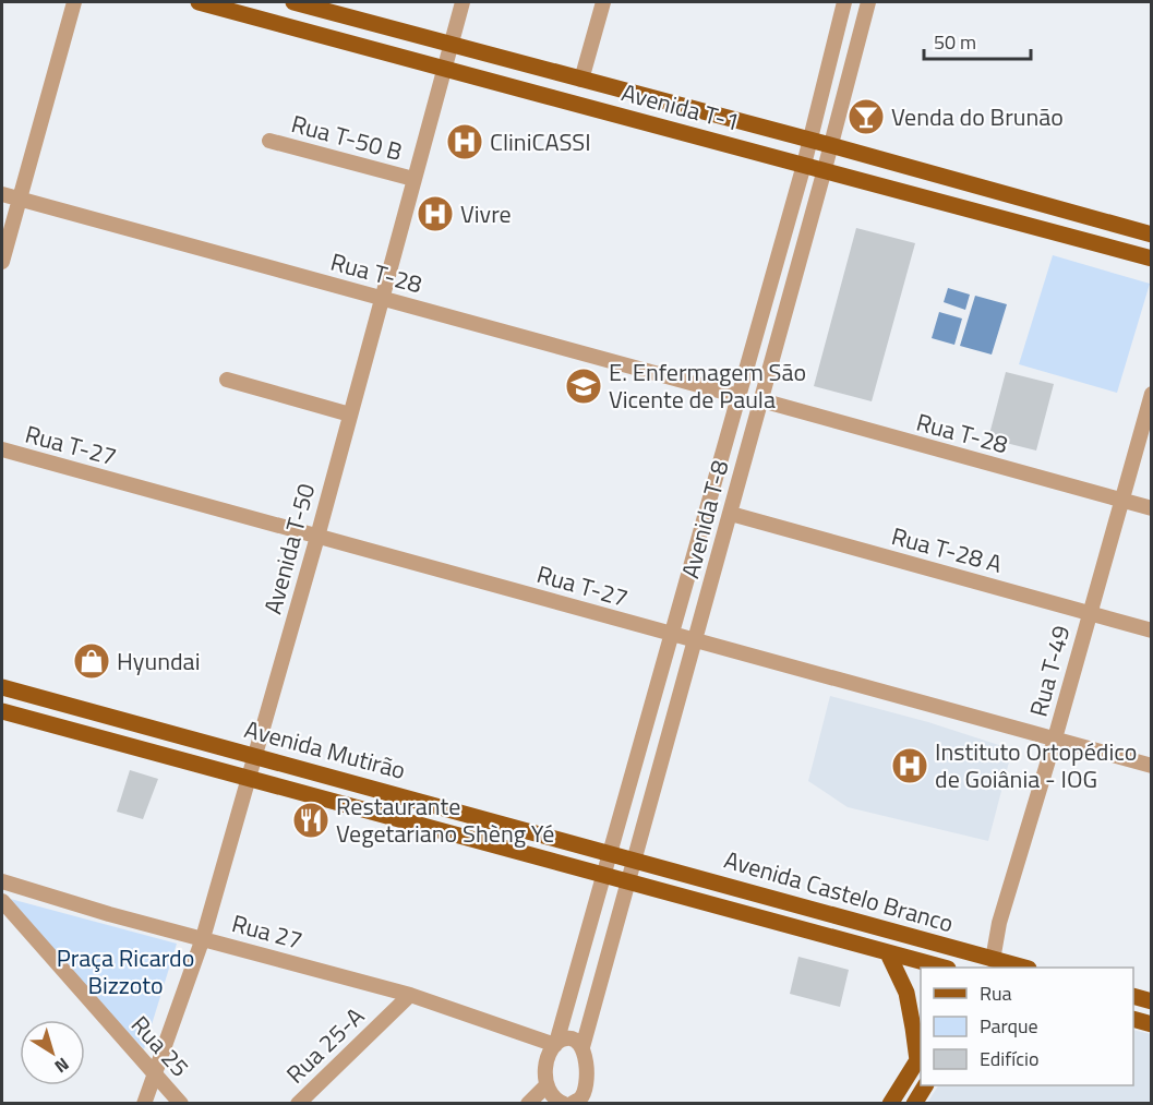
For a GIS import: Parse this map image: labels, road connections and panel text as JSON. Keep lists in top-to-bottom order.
{
  "streets": {
    "main road": ["Avenida T-1", "Avenida Mutirão", "Avenida Castelo Branco"],
    "street": [
      "Rua T-50 B",
      "Rua T-28",
      "Rua T-27",
      "Avenida T-8",
      "Avenida T-50",
      "Rua T-28 A",
      "Rua T-49",
      "Rua 27",
      "Rua 25-A",
      "Rua 25"
    ]
  },
  "crossings": [
    ["Avenida T-1", "Avenida T-8"],
    ["Avenida T-1", "Avenida T-50"],
    ["Rua T-50 B", "Avenida T-50"],
    ["Rua T-28", "Avenida T-8"],
    ["Rua T-28", "Avenida T-50"],
    ["Rua T-28", "Rua T-49"],
    ["Rua T-27", "Avenida T-8"],
    ["Rua T-27", "Avenida T-50"],
    ["Rua T-27", "Rua T-49"],
    ["Avenida T-8", "Rua T-28 A"],
    ["Avenida T-8", "Avenida Mutirão"],
    ["Avenida T-8", "Avenida Castelo Branco"],
    ["Avenida T-8", "Rua 27"],
    ["Avenida T-50", "Avenida Mutirão"],
    ["Avenida T-50", "Rua 27"],
    ["Avenida T-50", "Rua 25"],
    ["Rua T-28 A", "Rua T-49"],
    ["Rua T-49", "Avenida Castelo Branco"],
    ["Avenida Mutirão", "Avenida Castelo Branco"],
    ["Rua 27", "Rua 25-A"]
  ],
  "parks": ["Praça Ricardo Bizzoto"],
  "places": {
    "bar": ["Venda do Brunão"],
    "hospital": ["CliniCASSI", "Vivre", "Instituto Ortopédico de Goiânia - IOG"],
    "school or university": ["E. Enfermagem São Vicente de Paula"],
    "shop": ["Hyundai"],
    "restaurant": ["Restaurante Vegetariano Shèng Yé"]
  },
  "legend": ["Rua", "Parque", "Edifício"],
  "scale_bar": "50 m",
  "north": "bottom right"
}
